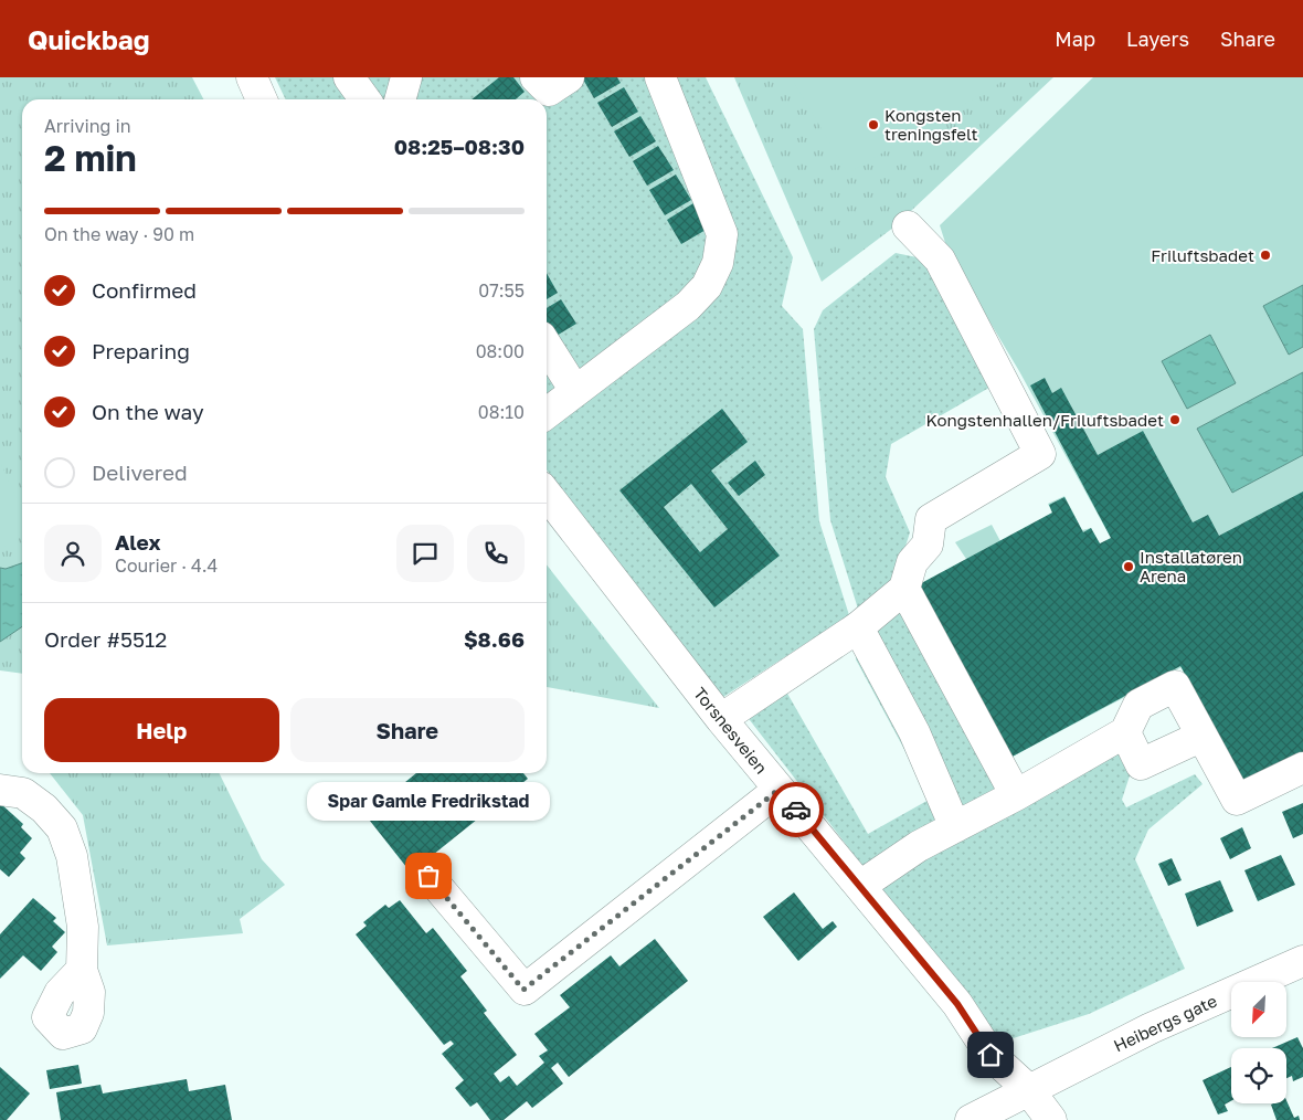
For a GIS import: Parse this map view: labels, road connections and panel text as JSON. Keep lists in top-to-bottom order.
{
  "streets": {
    "street": ["Torsnesveien", "Heibergs gate"]
  },
  "crossings": [
    ["Torsnesveien", "Heibergs gate"]
  ],
  "places": [
    "Kongsten treningsfelt",
    "Friluftsbadet",
    "Kongstenhallen/Friluftsbadet",
    "Installatøren Arena",
    "Spar Gamle Fredrikstad"
  ],
  "north": "bottom left",
  "page": {
    "header": "Quickbag",
    "nav": ["Map", "Layers", "Share"],
    "heading": ["2 min", "Arriving in", "08:25–08:30"],
    "panel": [
      "Alex",
      "Courier · 4.4",
      "Order #5512",
      "$8.66"
    ],
    "bar": "On the way · 90 m",
    "list": [
      ["Confirmed", "07:55"],
      ["Preparing", "08:00"],
      ["On the way", "08:10"],
      "Delivered"
    ],
    "buttons": ["Help", "Share"],
    "bubble": "Spar Gamle Fredrikstad"
  }
}
